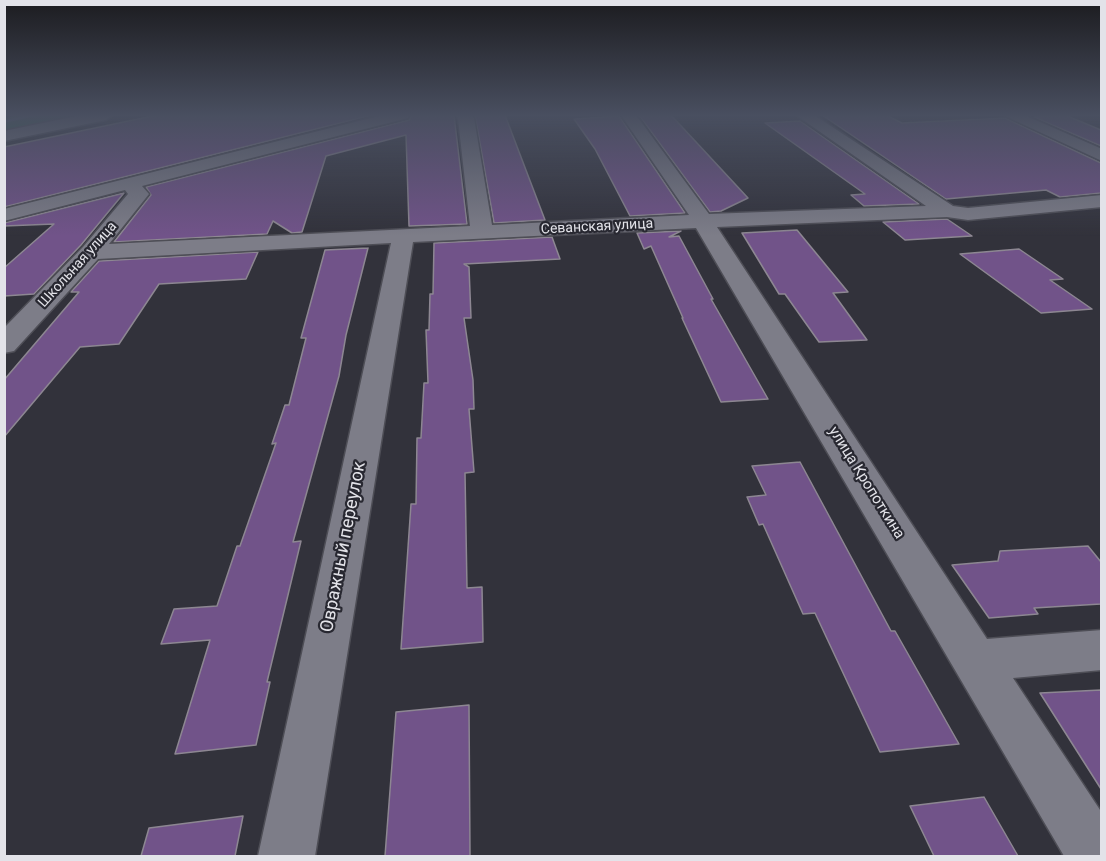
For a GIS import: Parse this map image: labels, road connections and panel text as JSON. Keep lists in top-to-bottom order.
{
  "streets": {
    "street": [
      "Севанская улица",
      "Школьная улица",
      "улица Кропоткина",
      "Овражный переулок"
    ]
  },
  "crossings": [
    ["Севанская улица", "Школьная улица"],
    ["Севанская улица", "улица Кропоткина"],
    ["Севанская улица", "Овражный переулок"]
  ]
}
